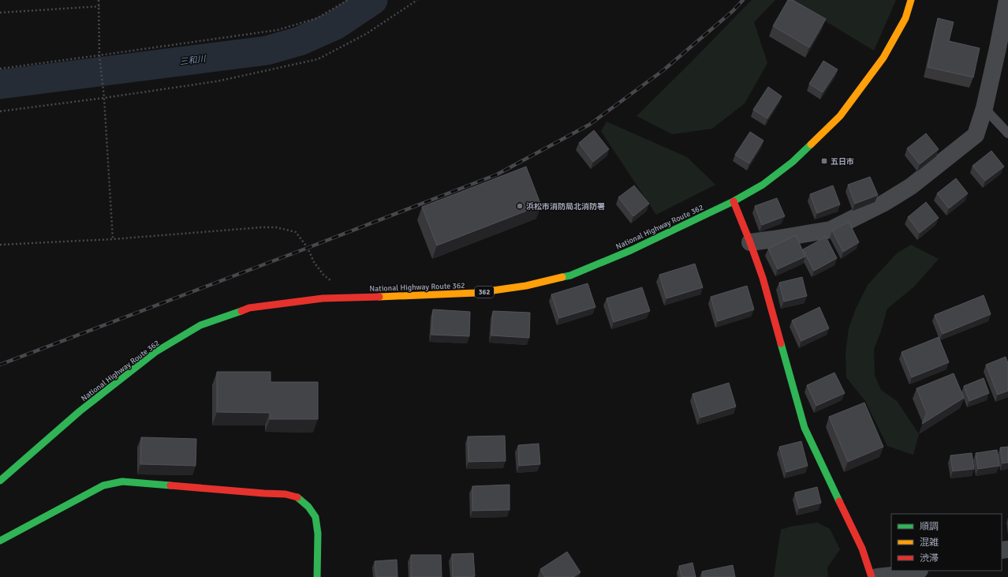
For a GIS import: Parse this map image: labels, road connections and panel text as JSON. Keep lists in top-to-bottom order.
{
  "streets": {
    "main road": ["National Highway Route 362", "362"]
  },
  "water": ["三和川"],
  "places": {
    "transit": ["五日市"],
    "other": ["浜松市消防局北消防署"]
  },
  "legend": ["順調", "混雑", "渋滞"]
}
